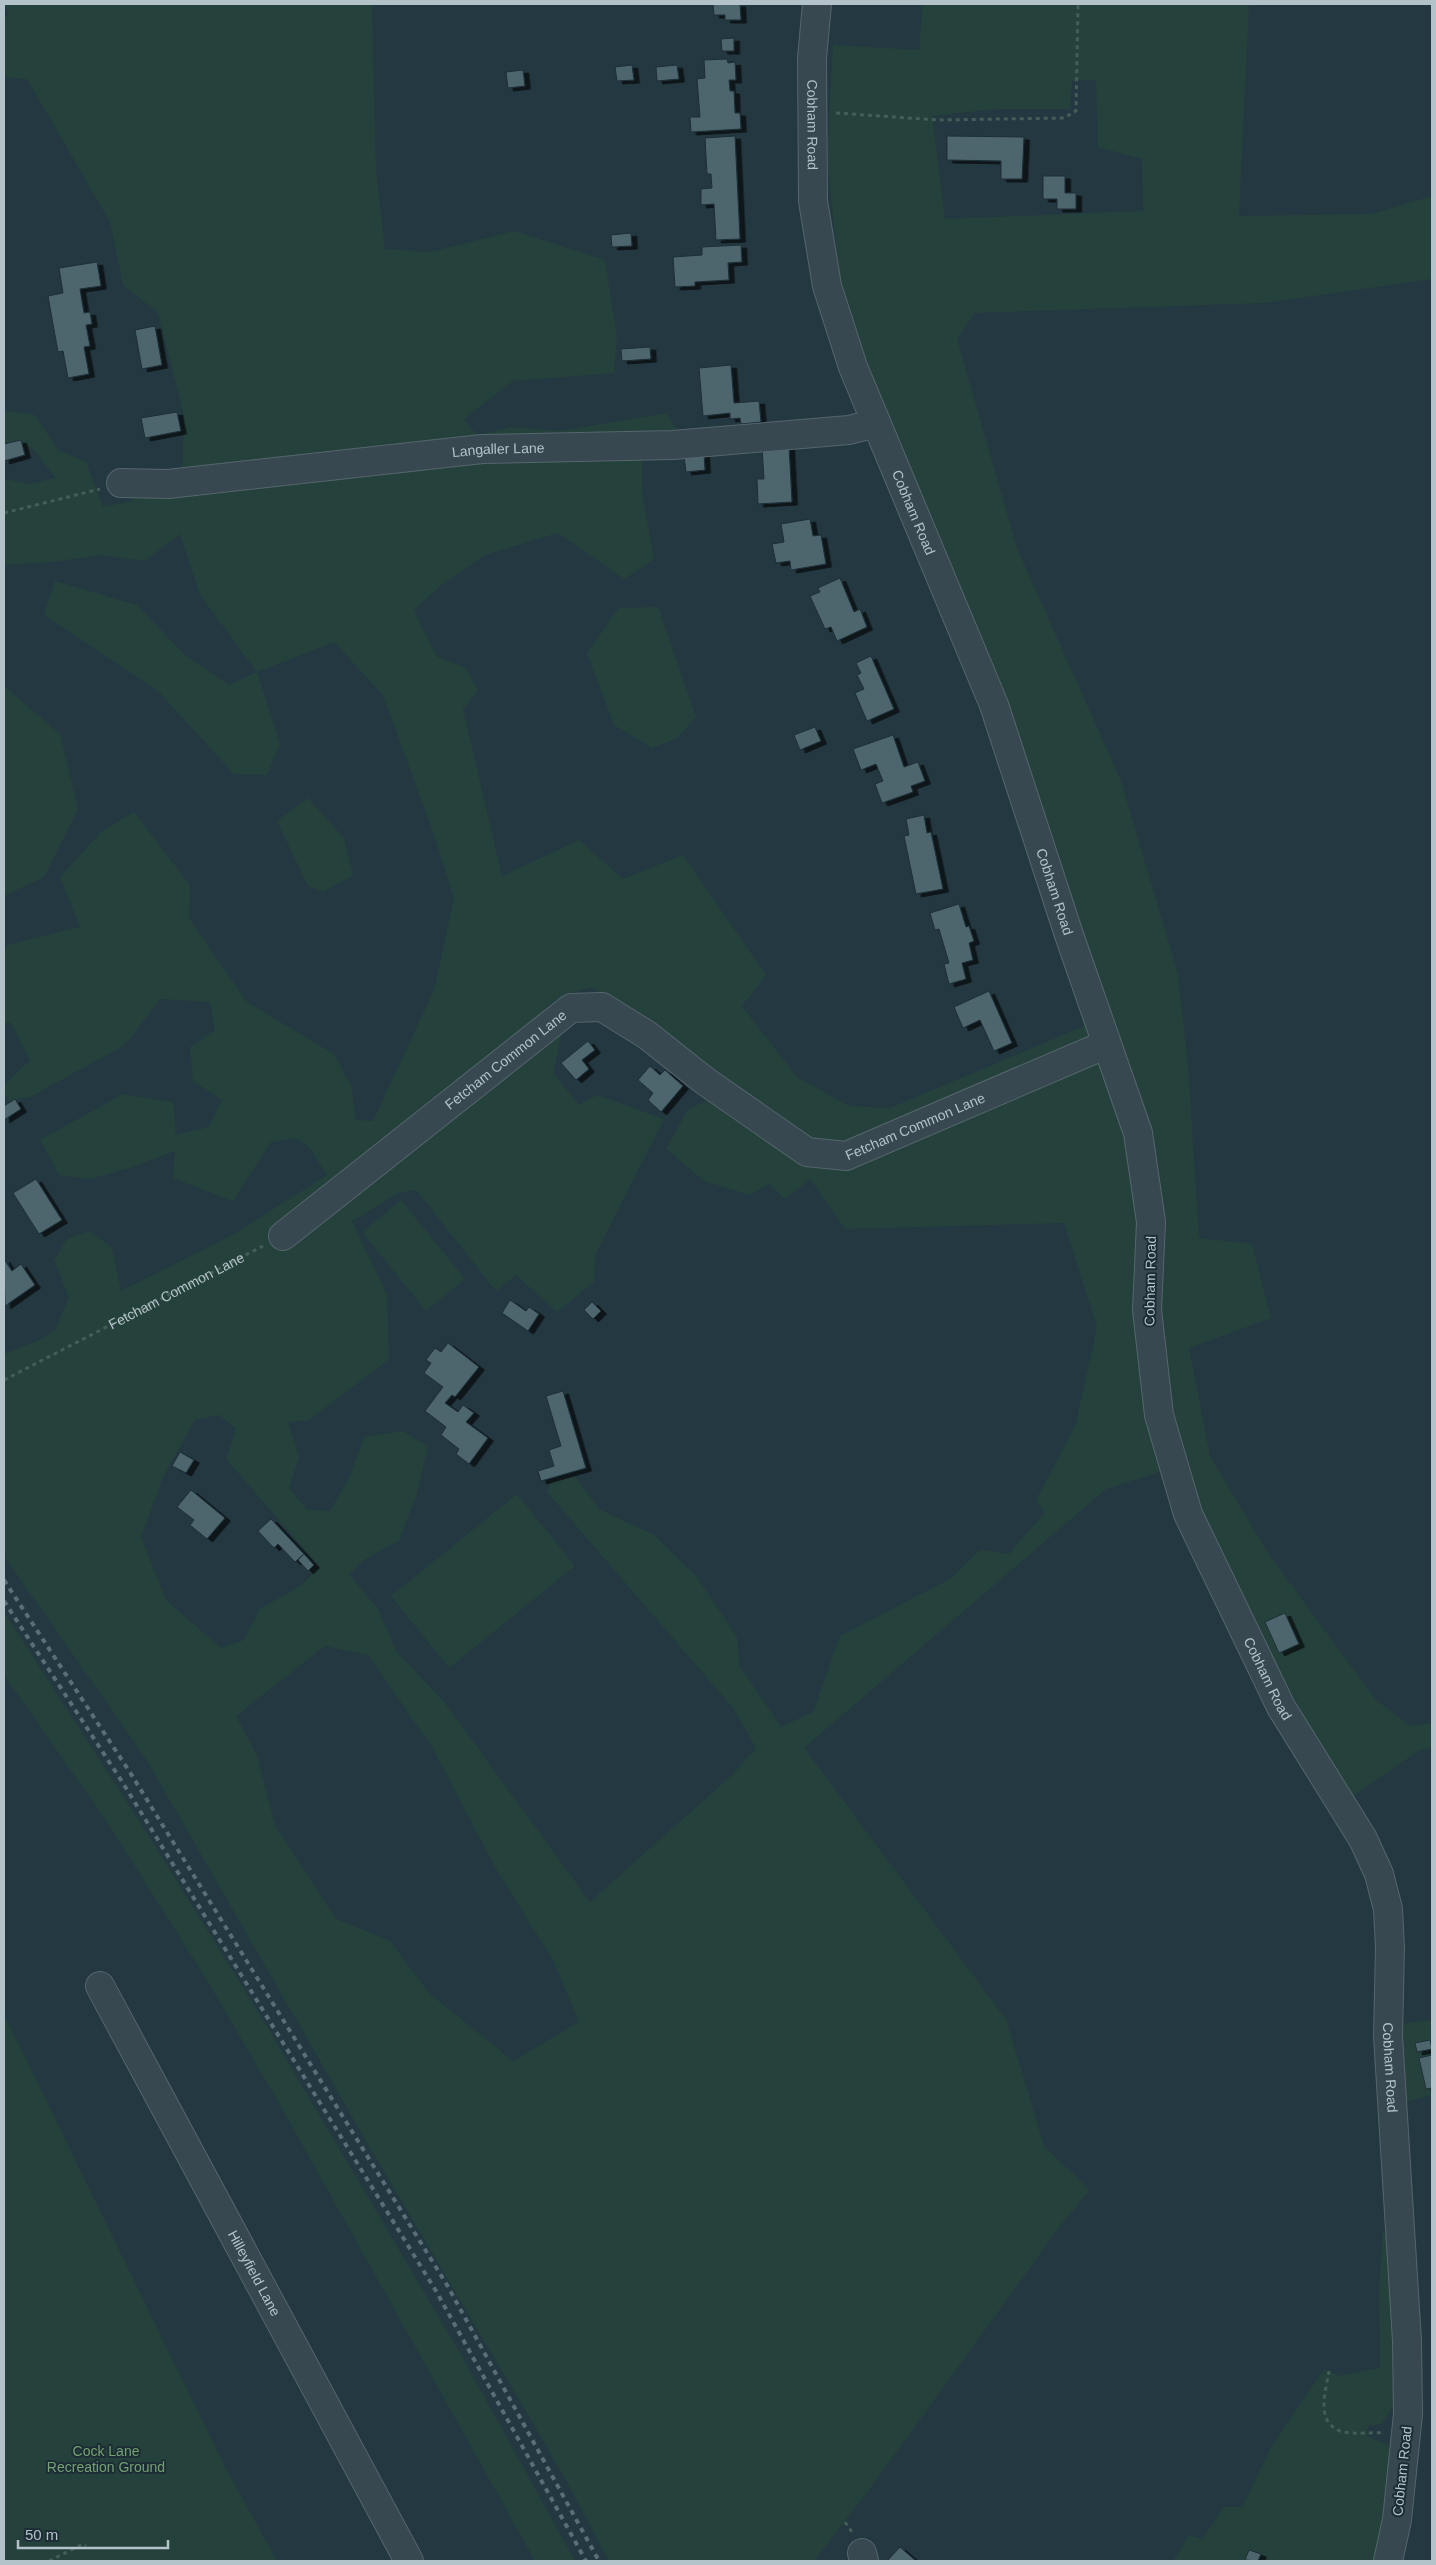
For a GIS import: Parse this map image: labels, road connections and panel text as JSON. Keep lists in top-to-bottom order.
{
  "streets": {
    "street": [
      "Cobham Road",
      "Langaller Lane",
      "Fetcham Common Lane",
      "Hilleyfield Lane"
    ]
  },
  "crossings": [
    ["Cobham Road", "Langaller Lane"],
    ["Cobham Road", "Fetcham Common Lane"]
  ],
  "parks": ["Cock Lane Recreation Ground"],
  "scale_bar": "50 m"
}
